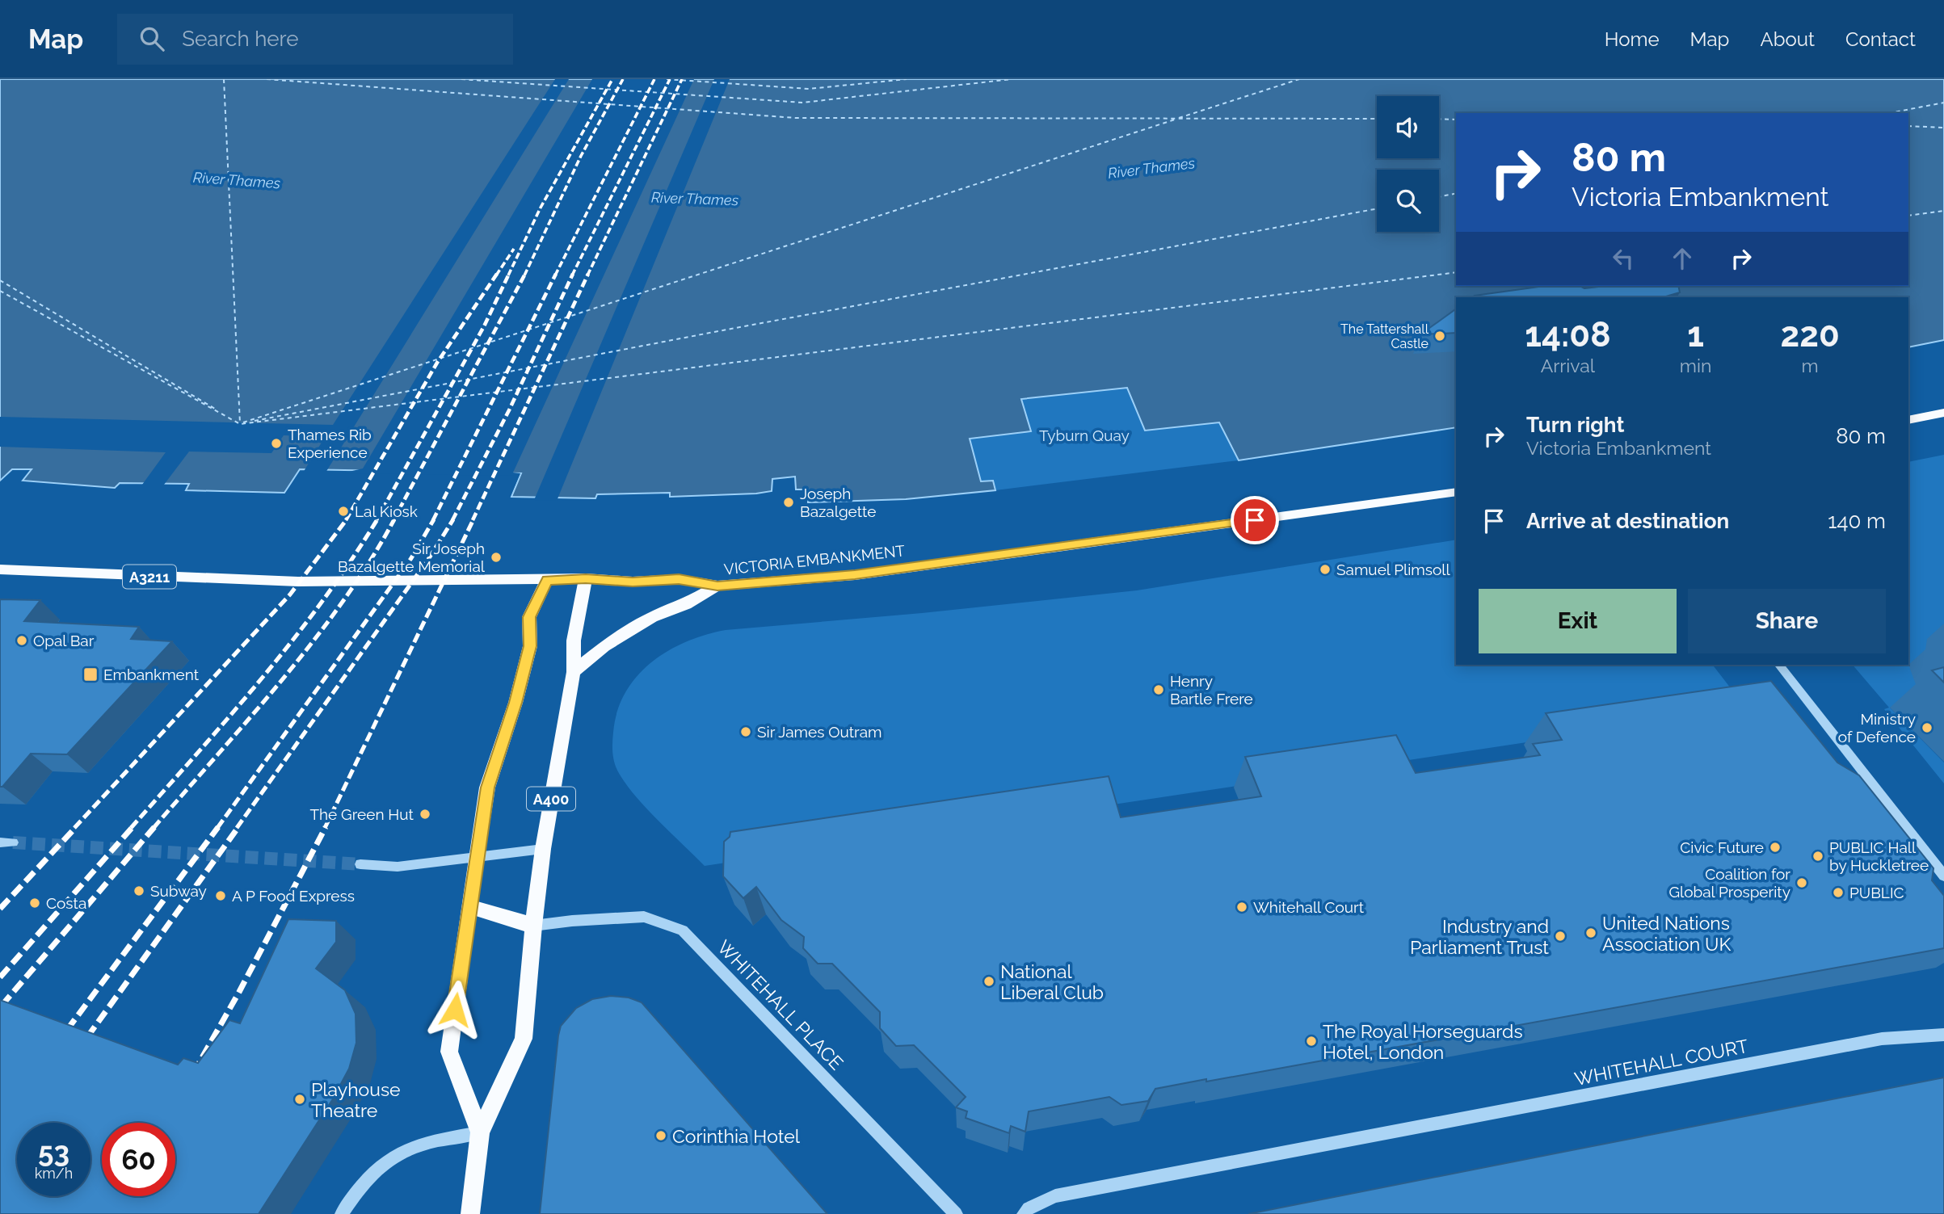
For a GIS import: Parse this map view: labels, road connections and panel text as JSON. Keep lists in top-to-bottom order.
{
  "streets": {
    "main road": ["VICTORIA EMBANKMENT", "A3211", "A400"],
    "street": ["WHITEHALL PLACE", "WHITEHALL COURT"]
  },
  "crossings": [
    ["VICTORIA EMBANKMENT", "A400"],
    ["A400", "WHITEHALL PLACE"]
  ],
  "water": ["River Thames"],
  "parks": ["Tyburn Quay"],
  "places": {
    "other": [
      "The Tattershall Castle",
      "Thames Rib Experience",
      "Joseph Bazalgette",
      "Lal Kiosk",
      "Sir Joseph Bazalgette Memorial",
      "Samuel Plimsoll",
      "Opal Bar",
      "Henry Bartle Frere",
      "Ministry of Defence",
      "Sir James Outram",
      "The Green Hut",
      "Civic Future",
      "PUBLIC Hall by Huckletree",
      "Coalition for Global Prosperity",
      "Subway",
      "PUBLIC",
      "A P Food Express",
      "Costa",
      "Whitehall Court",
      "United Nations Association UK",
      "Industry and Parliament Trust",
      "National Liberal Club",
      "The Royal Horseguards Hotel, London",
      "Playhouse Theatre",
      "Corinthia Hotel"
    ],
    "transit": ["Embankment"]
  },
  "page": {
    "header": "Map",
    "search": "Search here",
    "nav": [
      "Home",
      "Map",
      "About",
      "Contact"
    ],
    "turn": ["80 m", "Victoria Embankment"],
    "eta": [
      "14:08",
      "Arrival",
      "1",
      "min",
      "220",
      "m"
    ],
    "list": [
      {
        "name": "Turn right",
        "note": "Victoria Embankment",
        "value": "80 m"
      },
      {
        "name": "Arrive at destination",
        "value": "140 m"
      }
    ],
    "buttons": ["Exit", "Share"],
    "speed": "53 km/h",
    "limit": "60"
  }
}
